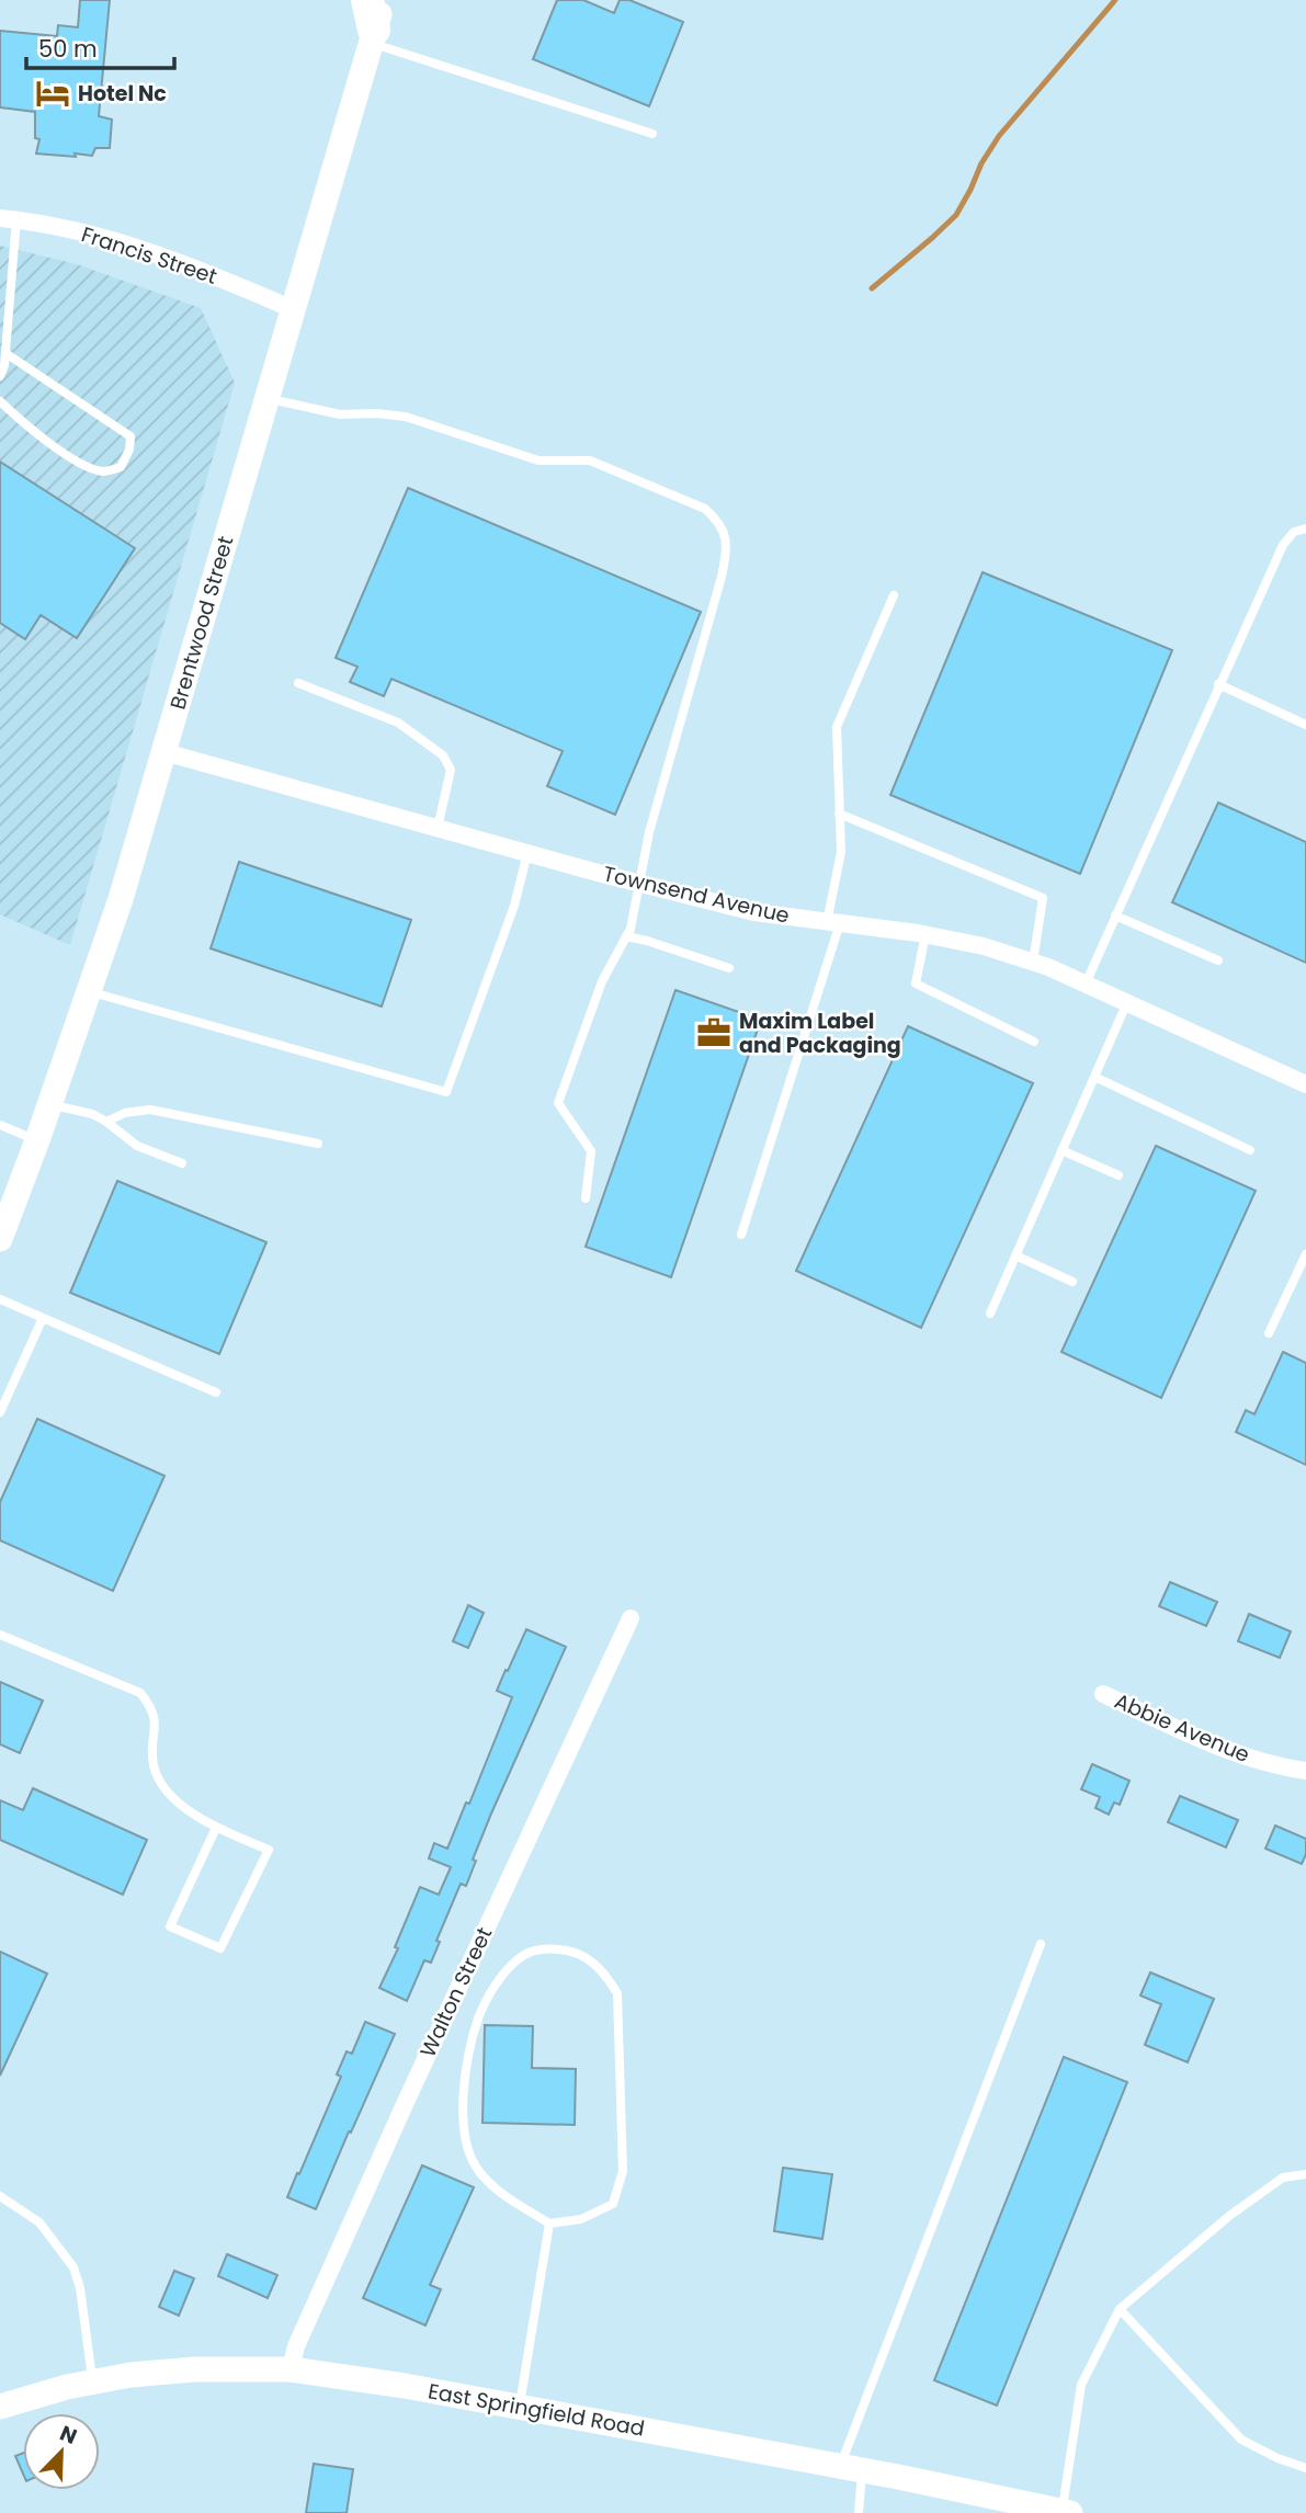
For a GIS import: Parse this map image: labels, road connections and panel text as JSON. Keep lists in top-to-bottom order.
{
  "streets": {
    "main road": ["Brentwood Street", "East Springfield Road"],
    "street": [
      "Francis Street",
      "Townsend Avenue",
      "Abbie Avenue",
      "Walton Street"
    ]
  },
  "crossings": [
    ["Francis Street", "Brentwood Street"],
    ["Brentwood Street", "Townsend Avenue"],
    ["Walton Street", "East Springfield Road"]
  ],
  "places": {
    "hotel": ["Hotel Nc"],
    "office": ["Maxim Label and Packaging"]
  },
  "scale_bar": "50 m",
  "north": "top right"
}
